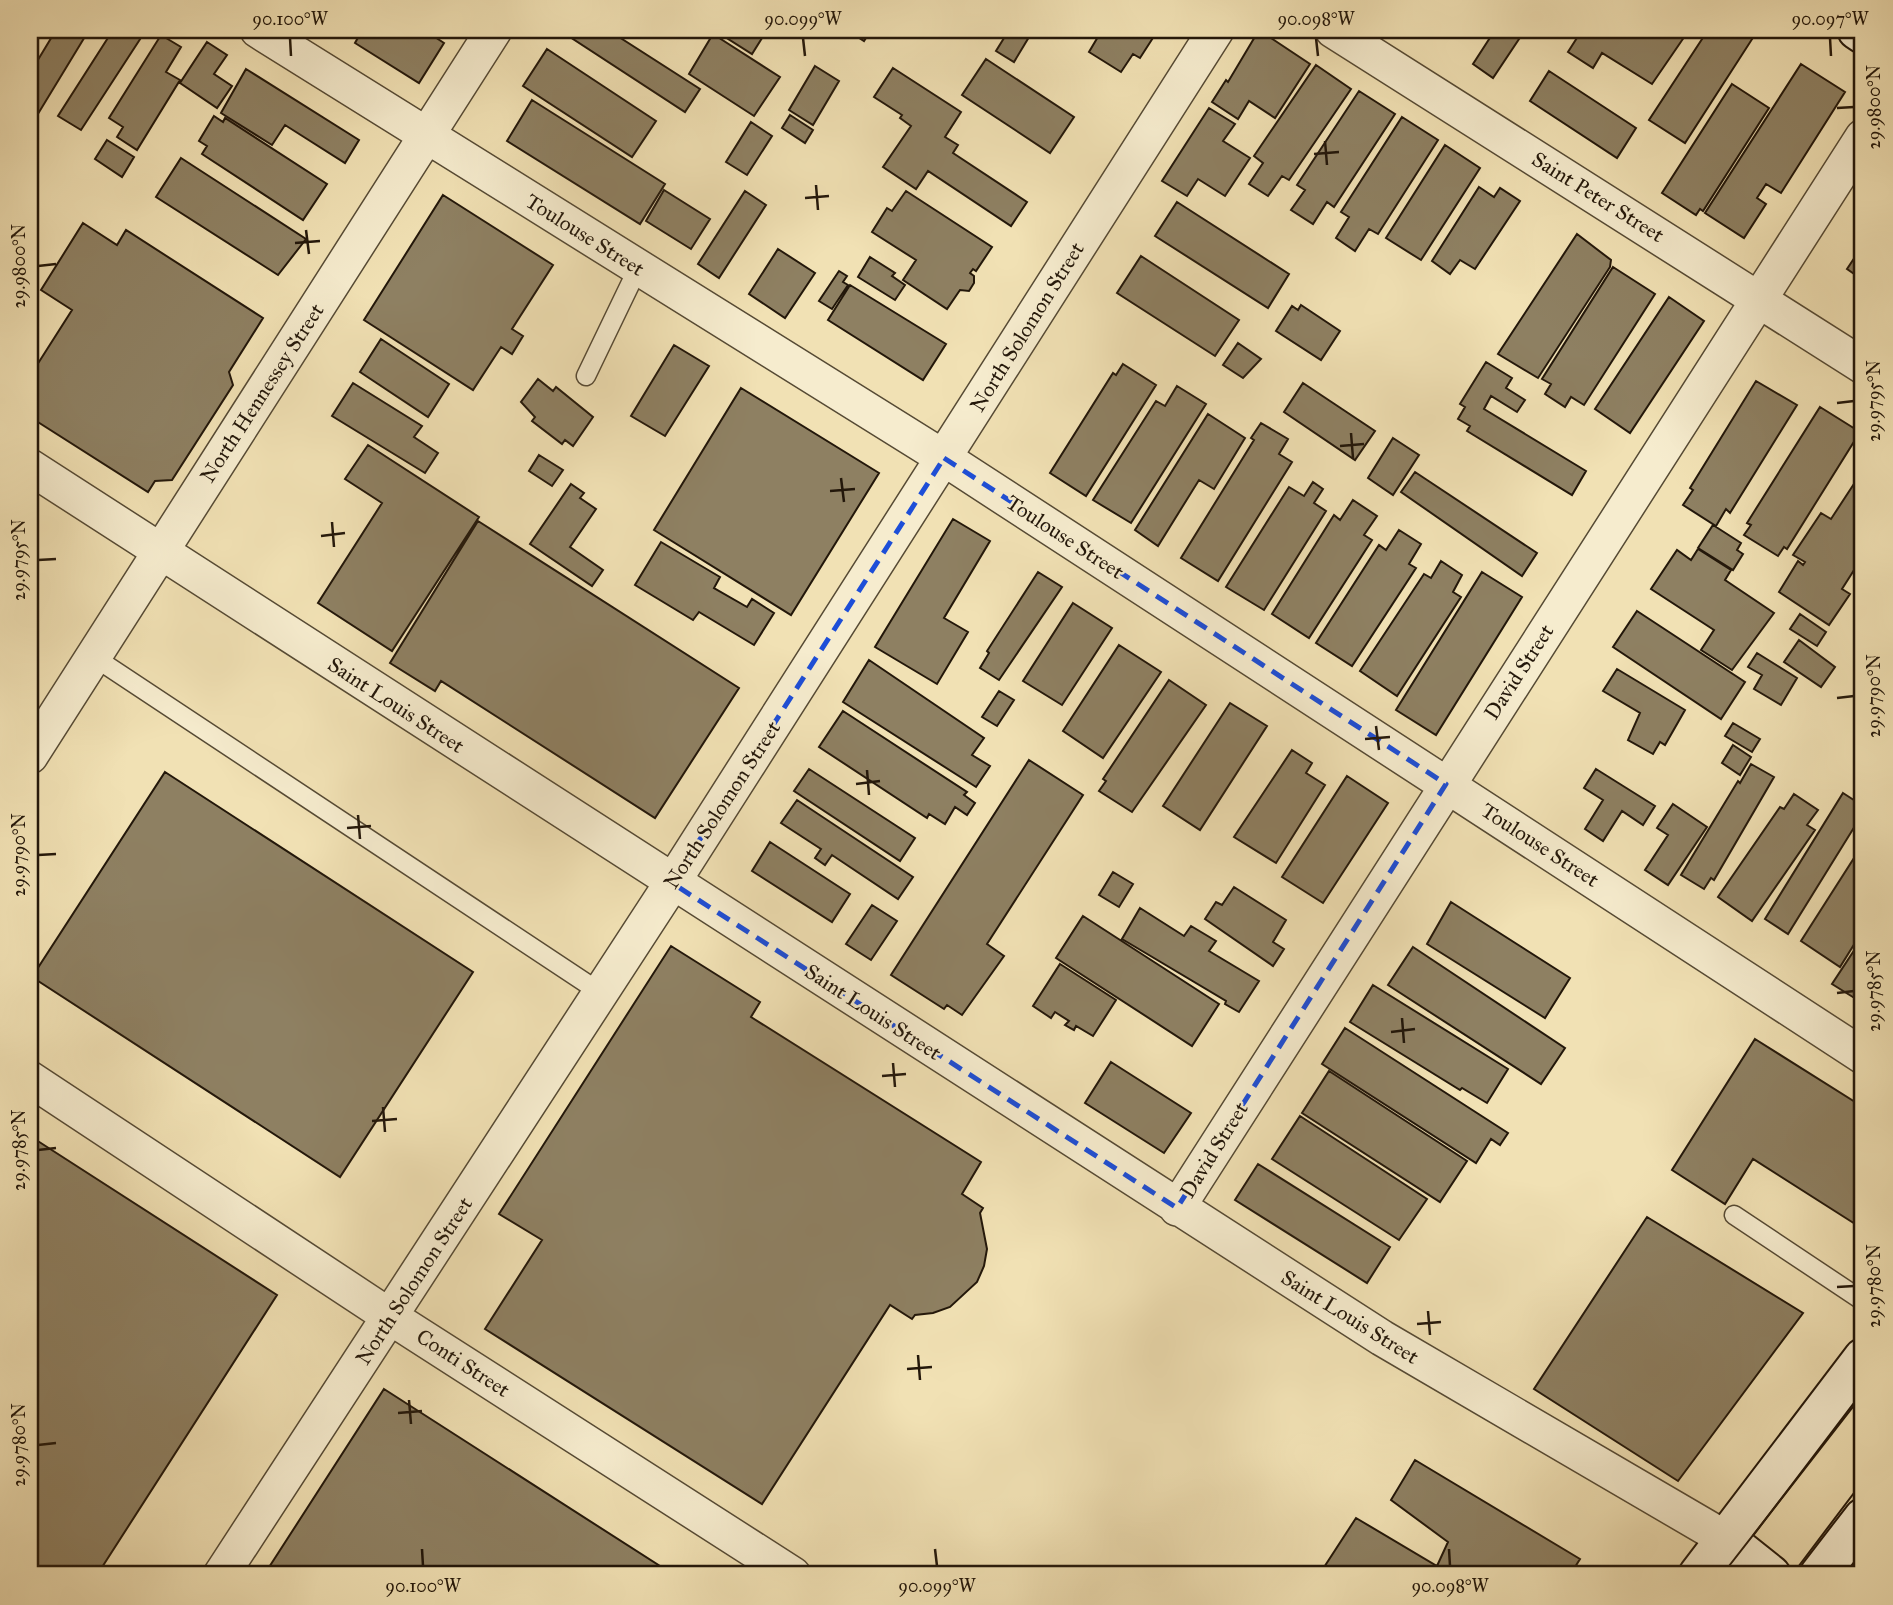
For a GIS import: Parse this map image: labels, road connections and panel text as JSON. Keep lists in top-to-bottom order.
{
  "streets": {
    "street": [
      "Saint Peter Street",
      "Toulouse Street",
      "North Solomon Street",
      "North Hennessey Street",
      "David Street",
      "Saint Louis Street",
      "Conti Street"
    ]
  },
  "crossings": [
    ["Saint Peter Street", "David Street"],
    ["Toulouse Street", "North Solomon Street"],
    ["Toulouse Street", "North Hennessey Street"],
    ["Toulouse Street", "David Street"],
    ["North Solomon Street", "Saint Louis Street"],
    ["North Solomon Street", "Conti Street"],
    ["North Hennessey Street", "Saint Louis Street"],
    ["David Street", "Saint Louis Street"]
  ],
  "coordinates": [
    "90.100°W",
    "90.099°W",
    "90.098°W",
    "90.097°W",
    "29.9800°N",
    "29.9795°N",
    "29.9790°N",
    "29.9785°N",
    "29.9780°N"
  ]
}
